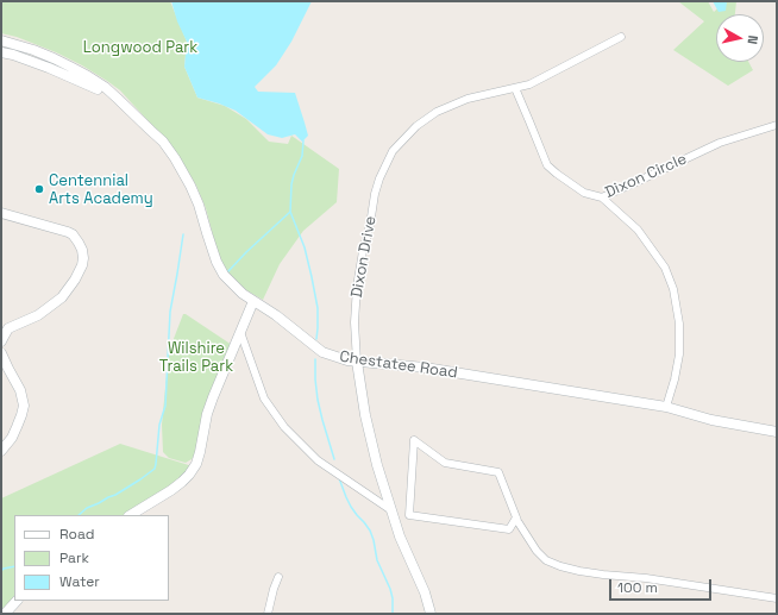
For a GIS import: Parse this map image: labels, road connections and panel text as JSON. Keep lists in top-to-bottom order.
{
  "streets": {
    "street": ["Dixon Circle", "Dixon Drive", "Chestatee Road"]
  },
  "crossings": [
    ["Dixon Circle", "Dixon Drive"],
    ["Dixon Drive", "Chestatee Road"]
  ],
  "parks": ["Longwood Park", "Wilshire Trails Park"],
  "places": ["Centennial Arts Academy"],
  "legend": ["Road", "Park", "Water"],
  "scale_bar": "100 m",
  "north": "right"
}
